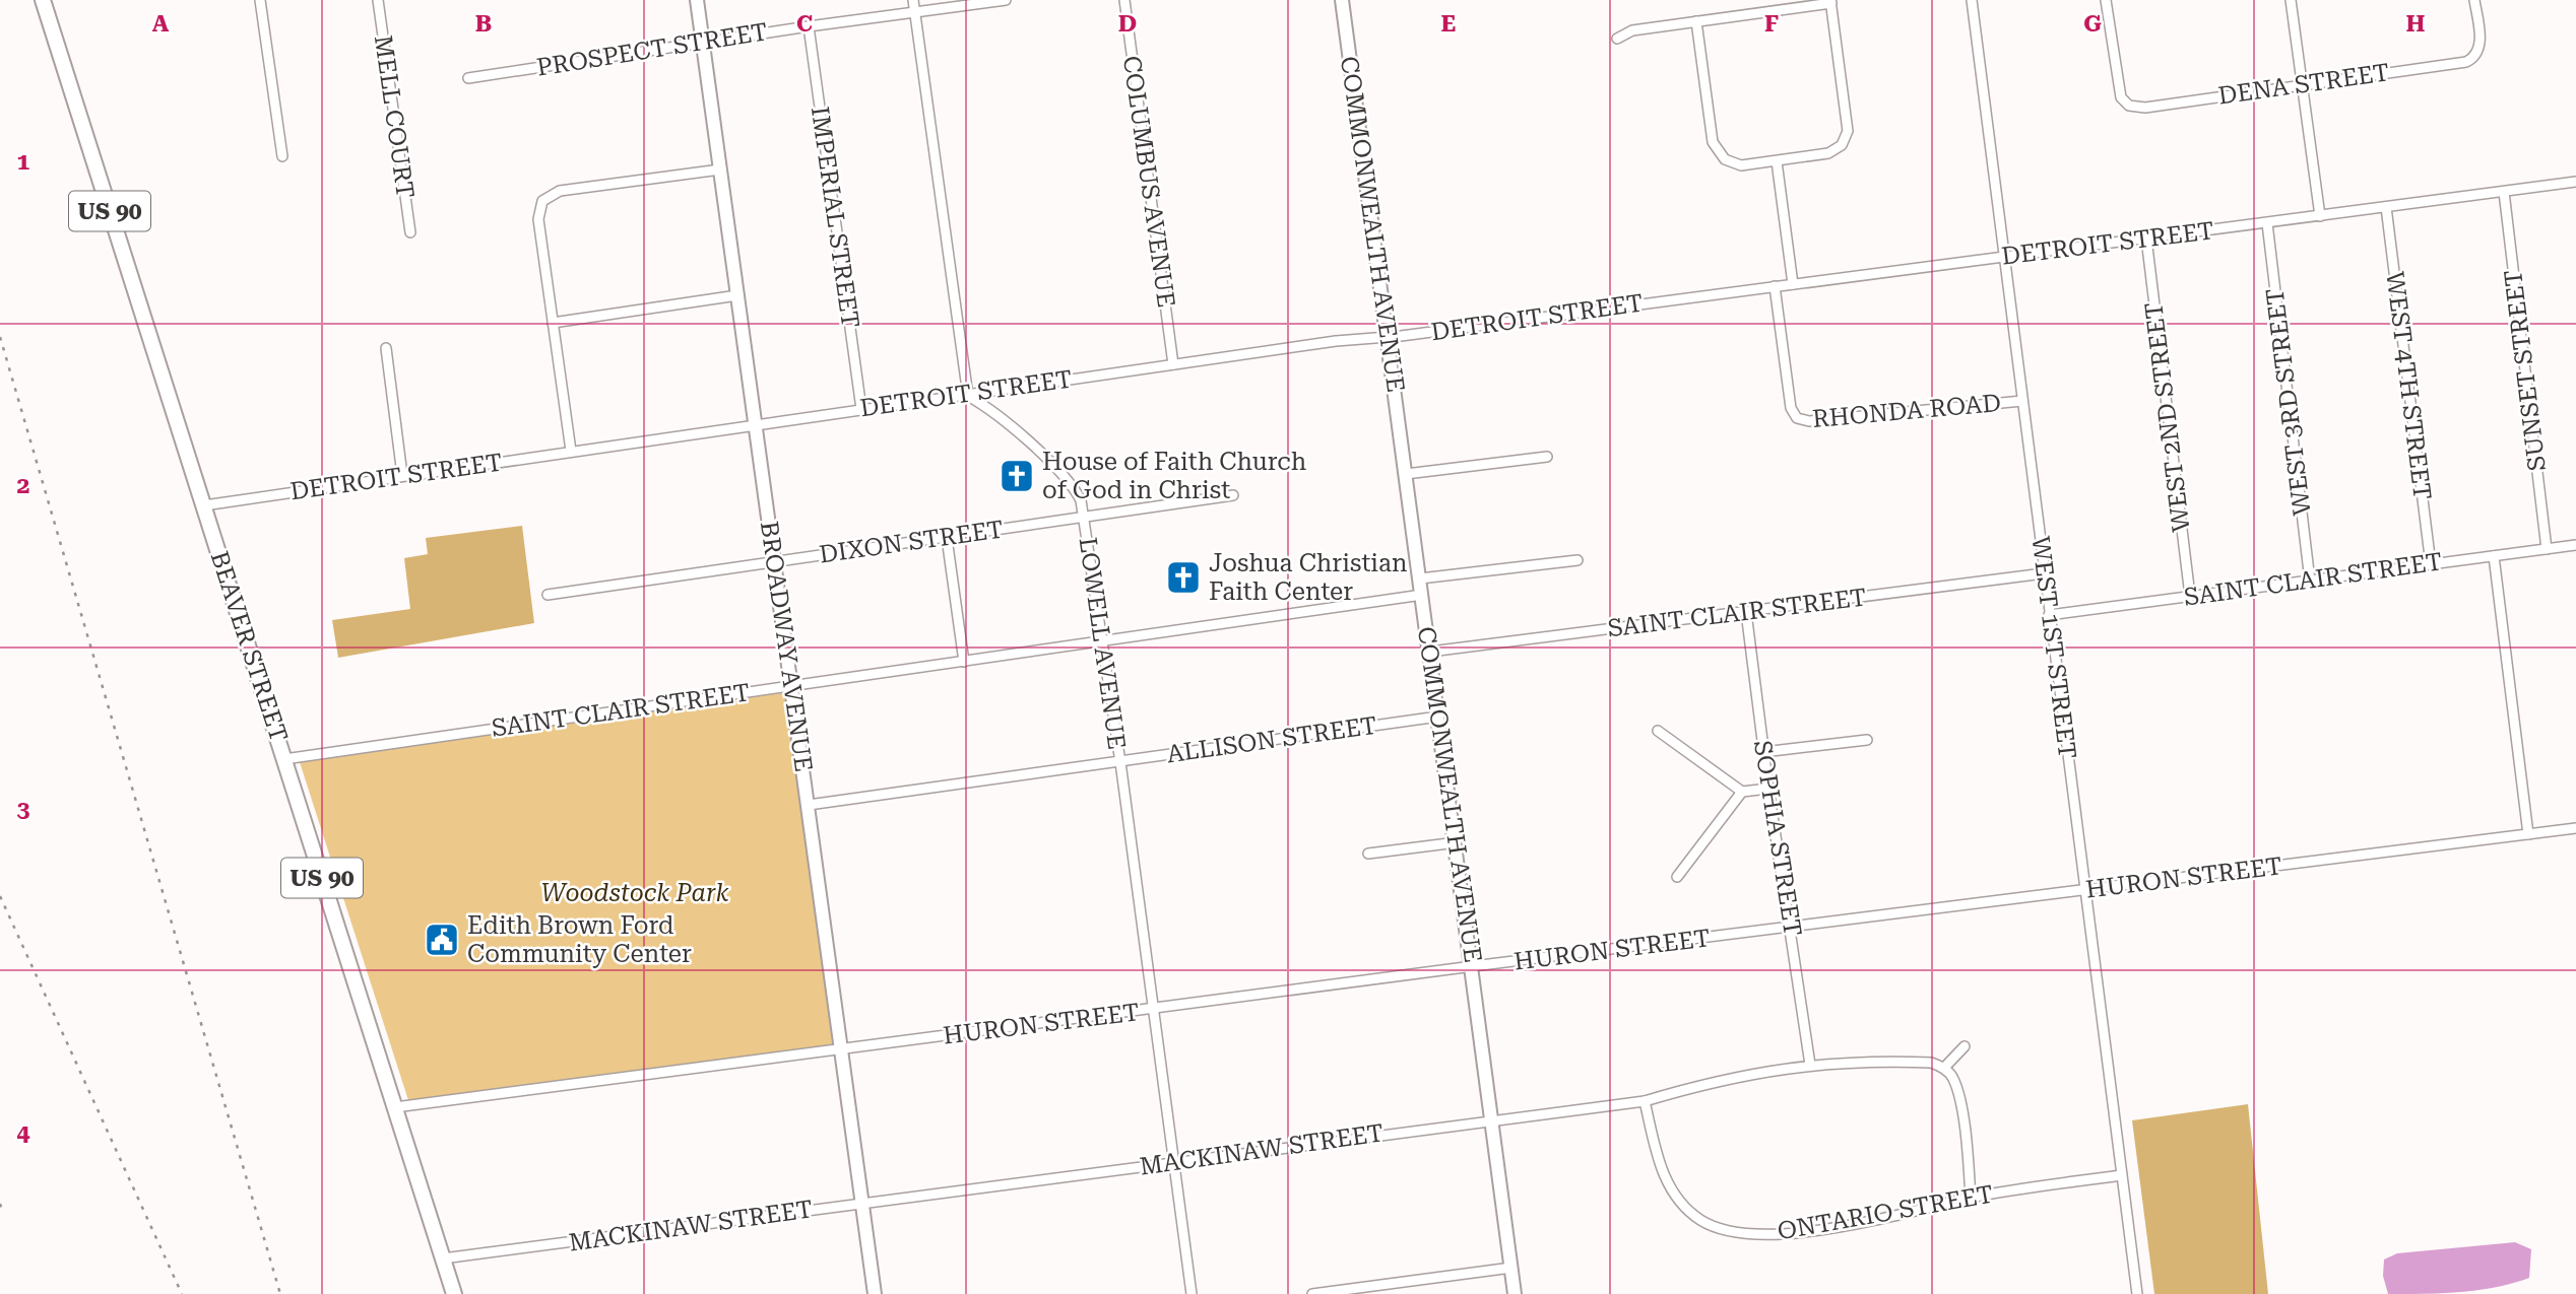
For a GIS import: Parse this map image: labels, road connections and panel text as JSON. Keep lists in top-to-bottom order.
{
  "streets": {
    "main road": ["US 90", "BEAVER STREET"],
    "street": [
      "PROSPECT STREET",
      "DENA STREET",
      "MELL COURT",
      "COLUMBUS AVENUE",
      "IMPERIAL STREET",
      "COMMONWEALTH AVENUE",
      "DETROIT STREET",
      "SUNSET STREET",
      "WEST 4TH STREET",
      "WEST 3RD STREET",
      "RHONDA ROAD",
      "WEST 2ND STREET",
      "DIXON STREET",
      "SAINT CLAIR STREET",
      "LOWELL AVENUE",
      "BROADWAY AVENUE",
      "WEST 1ST STREET",
      "ALLISON STREET",
      "SOPHIA STREET",
      "HURON STREET",
      "MACKINAW STREET",
      "ONTARIO STREET"
    ]
  },
  "crossings": [
    ["PROSPECT STREET", "IMPERIAL STREET"],
    ["PROSPECT STREET", "BROADWAY AVENUE"],
    ["COLUMBUS AVENUE", "DETROIT STREET"],
    ["IMPERIAL STREET", "DETROIT STREET"],
    ["COMMONWEALTH AVENUE", "DETROIT STREET"],
    ["COMMONWEALTH AVENUE", "SAINT CLAIR STREET"],
    ["COMMONWEALTH AVENUE", "ALLISON STREET"],
    ["COMMONWEALTH AVENUE", "HURON STREET"],
    ["COMMONWEALTH AVENUE", "MACKINAW STREET"],
    ["DETROIT STREET", "SUNSET STREET"],
    ["DETROIT STREET", "WEST 4TH STREET"],
    ["DETROIT STREET", "WEST 3RD STREET"],
    ["DETROIT STREET", "RHONDA ROAD"],
    ["DETROIT STREET", "WEST 2ND STREET"],
    ["DETROIT STREET", "LOWELL AVENUE"],
    ["DETROIT STREET", "BEAVER STREET"],
    ["DETROIT STREET", "BROADWAY AVENUE"],
    ["DETROIT STREET", "WEST 1ST STREET"],
    ["SUNSET STREET", "SAINT CLAIR STREET"],
    ["WEST 4TH STREET", "SAINT CLAIR STREET"],
    ["WEST 3RD STREET", "SAINT CLAIR STREET"],
    ["RHONDA ROAD", "WEST 1ST STREET"],
    ["WEST 2ND STREET", "SAINT CLAIR STREET"],
    ["DIXON STREET", "LOWELL AVENUE"],
    ["DIXON STREET", "BROADWAY AVENUE"],
    ["SAINT CLAIR STREET", "LOWELL AVENUE"],
    ["SAINT CLAIR STREET", "BEAVER STREET"],
    ["SAINT CLAIR STREET", "BROADWAY AVENUE"],
    ["SAINT CLAIR STREET", "WEST 1ST STREET"],
    ["SAINT CLAIR STREET", "SOPHIA STREET"],
    ["LOWELL AVENUE", "ALLISON STREET"],
    ["LOWELL AVENUE", "HURON STREET"],
    ["LOWELL AVENUE", "MACKINAW STREET"],
    ["BEAVER STREET", "HURON STREET"],
    ["BEAVER STREET", "MACKINAW STREET"],
    ["BROADWAY AVENUE", "ALLISON STREET"],
    ["BROADWAY AVENUE", "HURON STREET"],
    ["BROADWAY AVENUE", "MACKINAW STREET"],
    ["WEST 1ST STREET", "HURON STREET"],
    ["WEST 1ST STREET", "ONTARIO STREET"],
    ["SOPHIA STREET", "HURON STREET"],
    ["SOPHIA STREET", "MACKINAW STREET"],
    ["MACKINAW STREET", "ONTARIO STREET"]
  ],
  "parks": ["Woodstock Park"],
  "places": {
    "church": ["House of Faith Church of God in Christ", "Joshua Christian Faith Center"],
    "public building": ["Edith Brown Ford Community Center"]
  },
  "grid": {
    "columns": [
      "A",
      "B",
      "C",
      "D",
      "E",
      "F",
      "G",
      "H"
    ],
    "rows": [
      "1",
      "2",
      "3",
      "4"
    ]
  }
}
